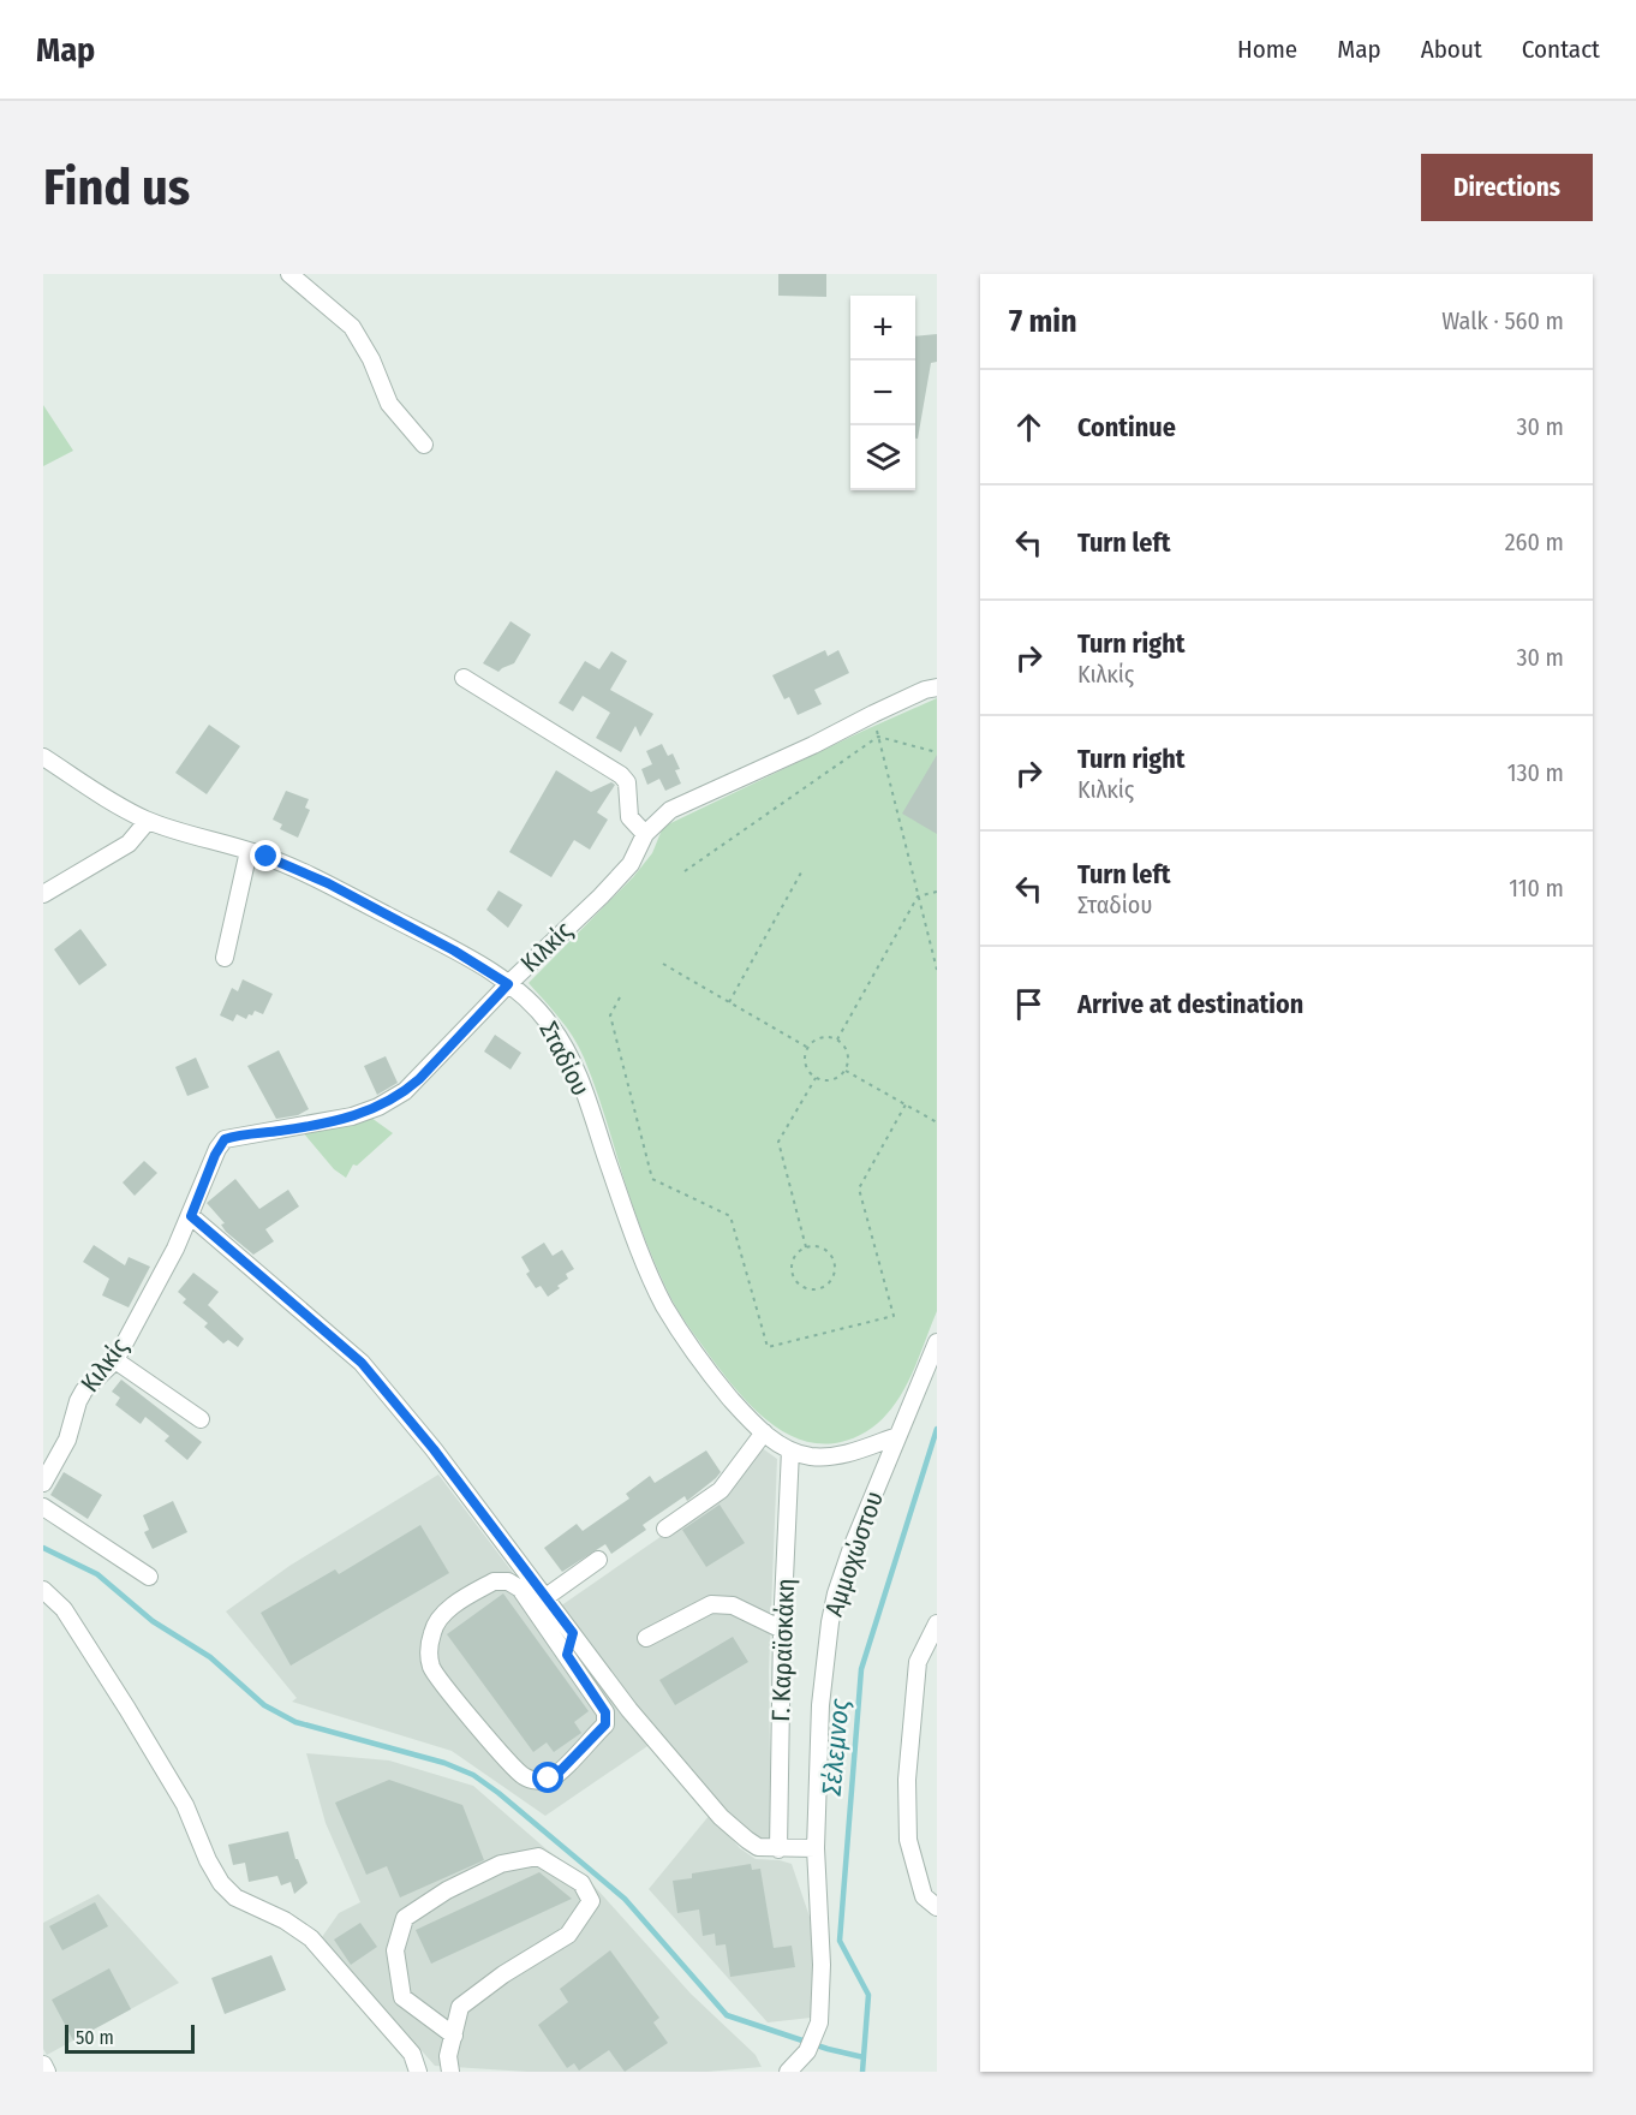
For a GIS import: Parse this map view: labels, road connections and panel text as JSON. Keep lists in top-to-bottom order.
{
  "streets": {
    "street": [
      "Κιλκίς",
      "Σταδίου",
      "Αμμοχώστου",
      "Γ. Καραϊσκάκη"
    ]
  },
  "crossings": [
    ["Κιλκίς", "Σταδίου"],
    ["Σταδίου", "Αμμοχώστου"],
    ["Σταδίου", "Γ. Καραϊσκάκη"]
  ],
  "water": ["Σέλεμνος"],
  "scale_bar": "50 m",
  "page": {
    "header": "Map",
    "nav": [
      "Home",
      "Map",
      "About",
      "Contact"
    ],
    "buttons": "Directions",
    "title": "Find us",
    "heading": ["7 min", "Walk · 560 m"],
    "map_buttons": ["+", "−"],
    "list": [
      ["Continue", "30 m"],
      ["Turn left", "260 m"],
      ["Turn right", "Κιλκίς", "30 m"],
      ["Turn right", "Κιλκίς", "130 m"],
      ["Turn left", "Σταδίου", "110 m"],
      "Arrive at destination"
    ],
    "scale": "50 m"
  }
}
